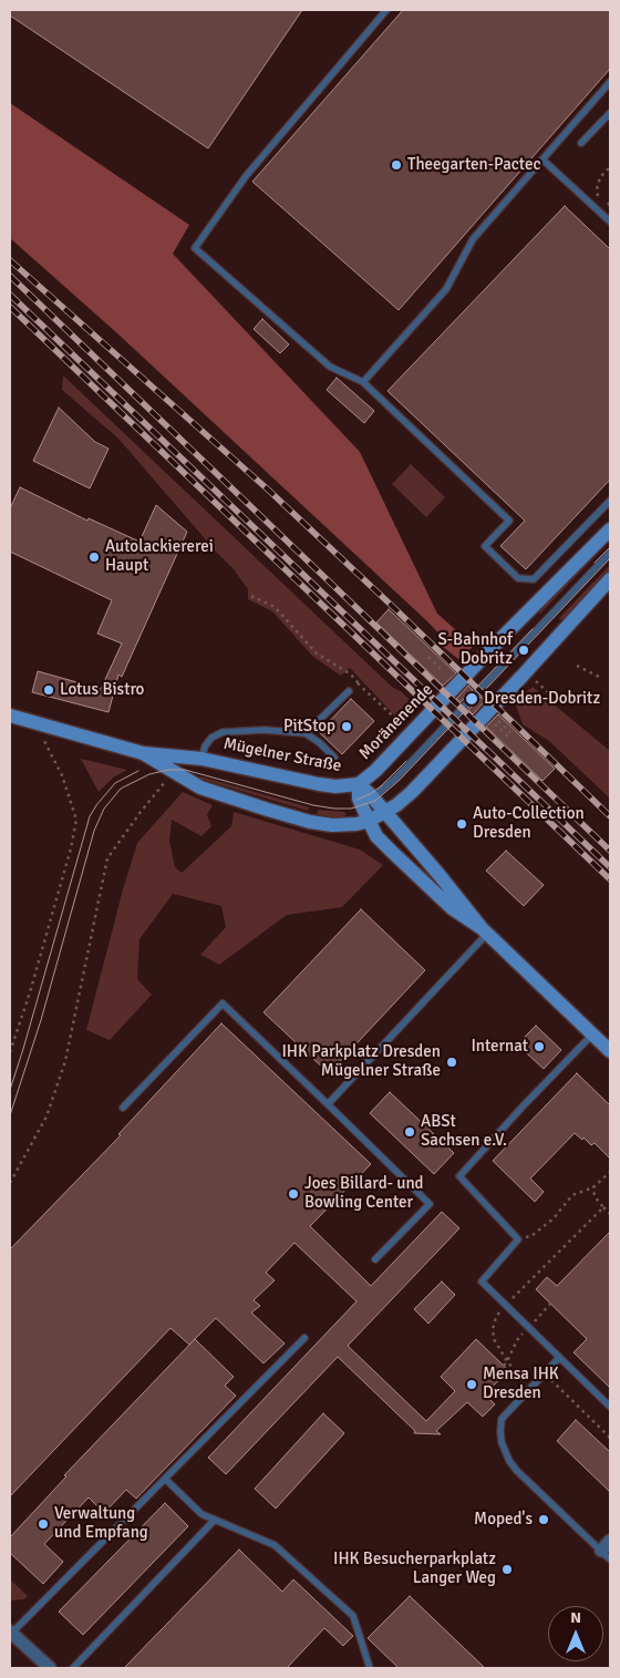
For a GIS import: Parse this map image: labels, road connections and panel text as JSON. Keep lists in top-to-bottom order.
{
  "streets": {
    "main road": ["Moränenende", "Mügelner Straße"]
  },
  "crossings": [
    ["Moränenende", "Mügelner Straße"]
  ],
  "places": [
    "Theegarten-Pactec",
    "Autolackiererei Haupt",
    "S-Bahnhof Dobritz",
    "Lotus Bistro",
    "Dresden-Dobritz",
    "PitStop",
    "Auto-Collection Dresden",
    "Internat",
    "IHK Parkplatz Dresden Mügelner Straße",
    "ABSt Sachsen e.V.",
    "Joes Billard- und Bowling Center",
    "Mensa IHK Dresden",
    "Moped's",
    "Verwaltung und Empfang",
    "IHK Besucherparkplatz Langer Weg"
  ],
  "north": "top"
}
